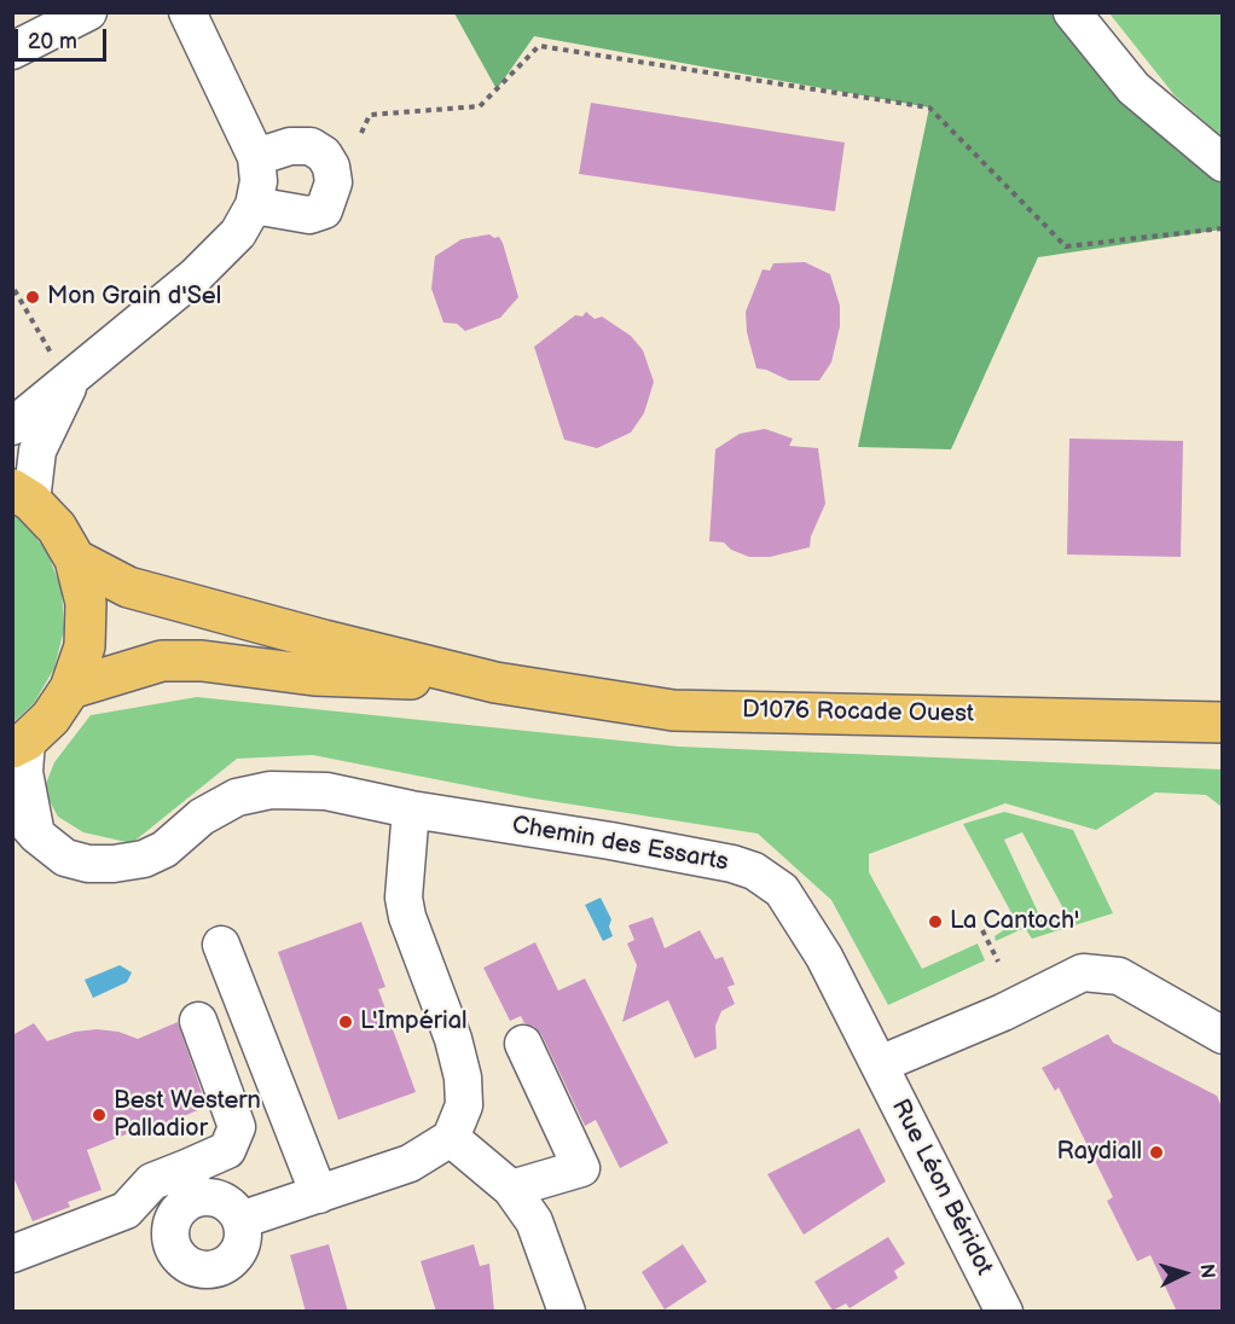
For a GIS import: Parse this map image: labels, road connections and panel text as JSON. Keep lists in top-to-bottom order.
{
  "streets": {
    "main road": ["D1076 Rocade Ouest"],
    "street": ["Chemin des Essarts", "Rue Léon Béridot"]
  },
  "crossings": [
    ["Chemin des Essarts", "Rue Léon Béridot"]
  ],
  "places": [
    "Mon Grain d'Sel",
    "La Cantoch'",
    "L'Impérial",
    "Best Western Palladior",
    "Raydiall"
  ],
  "scale_bar": "20 m",
  "north": "right"
}
